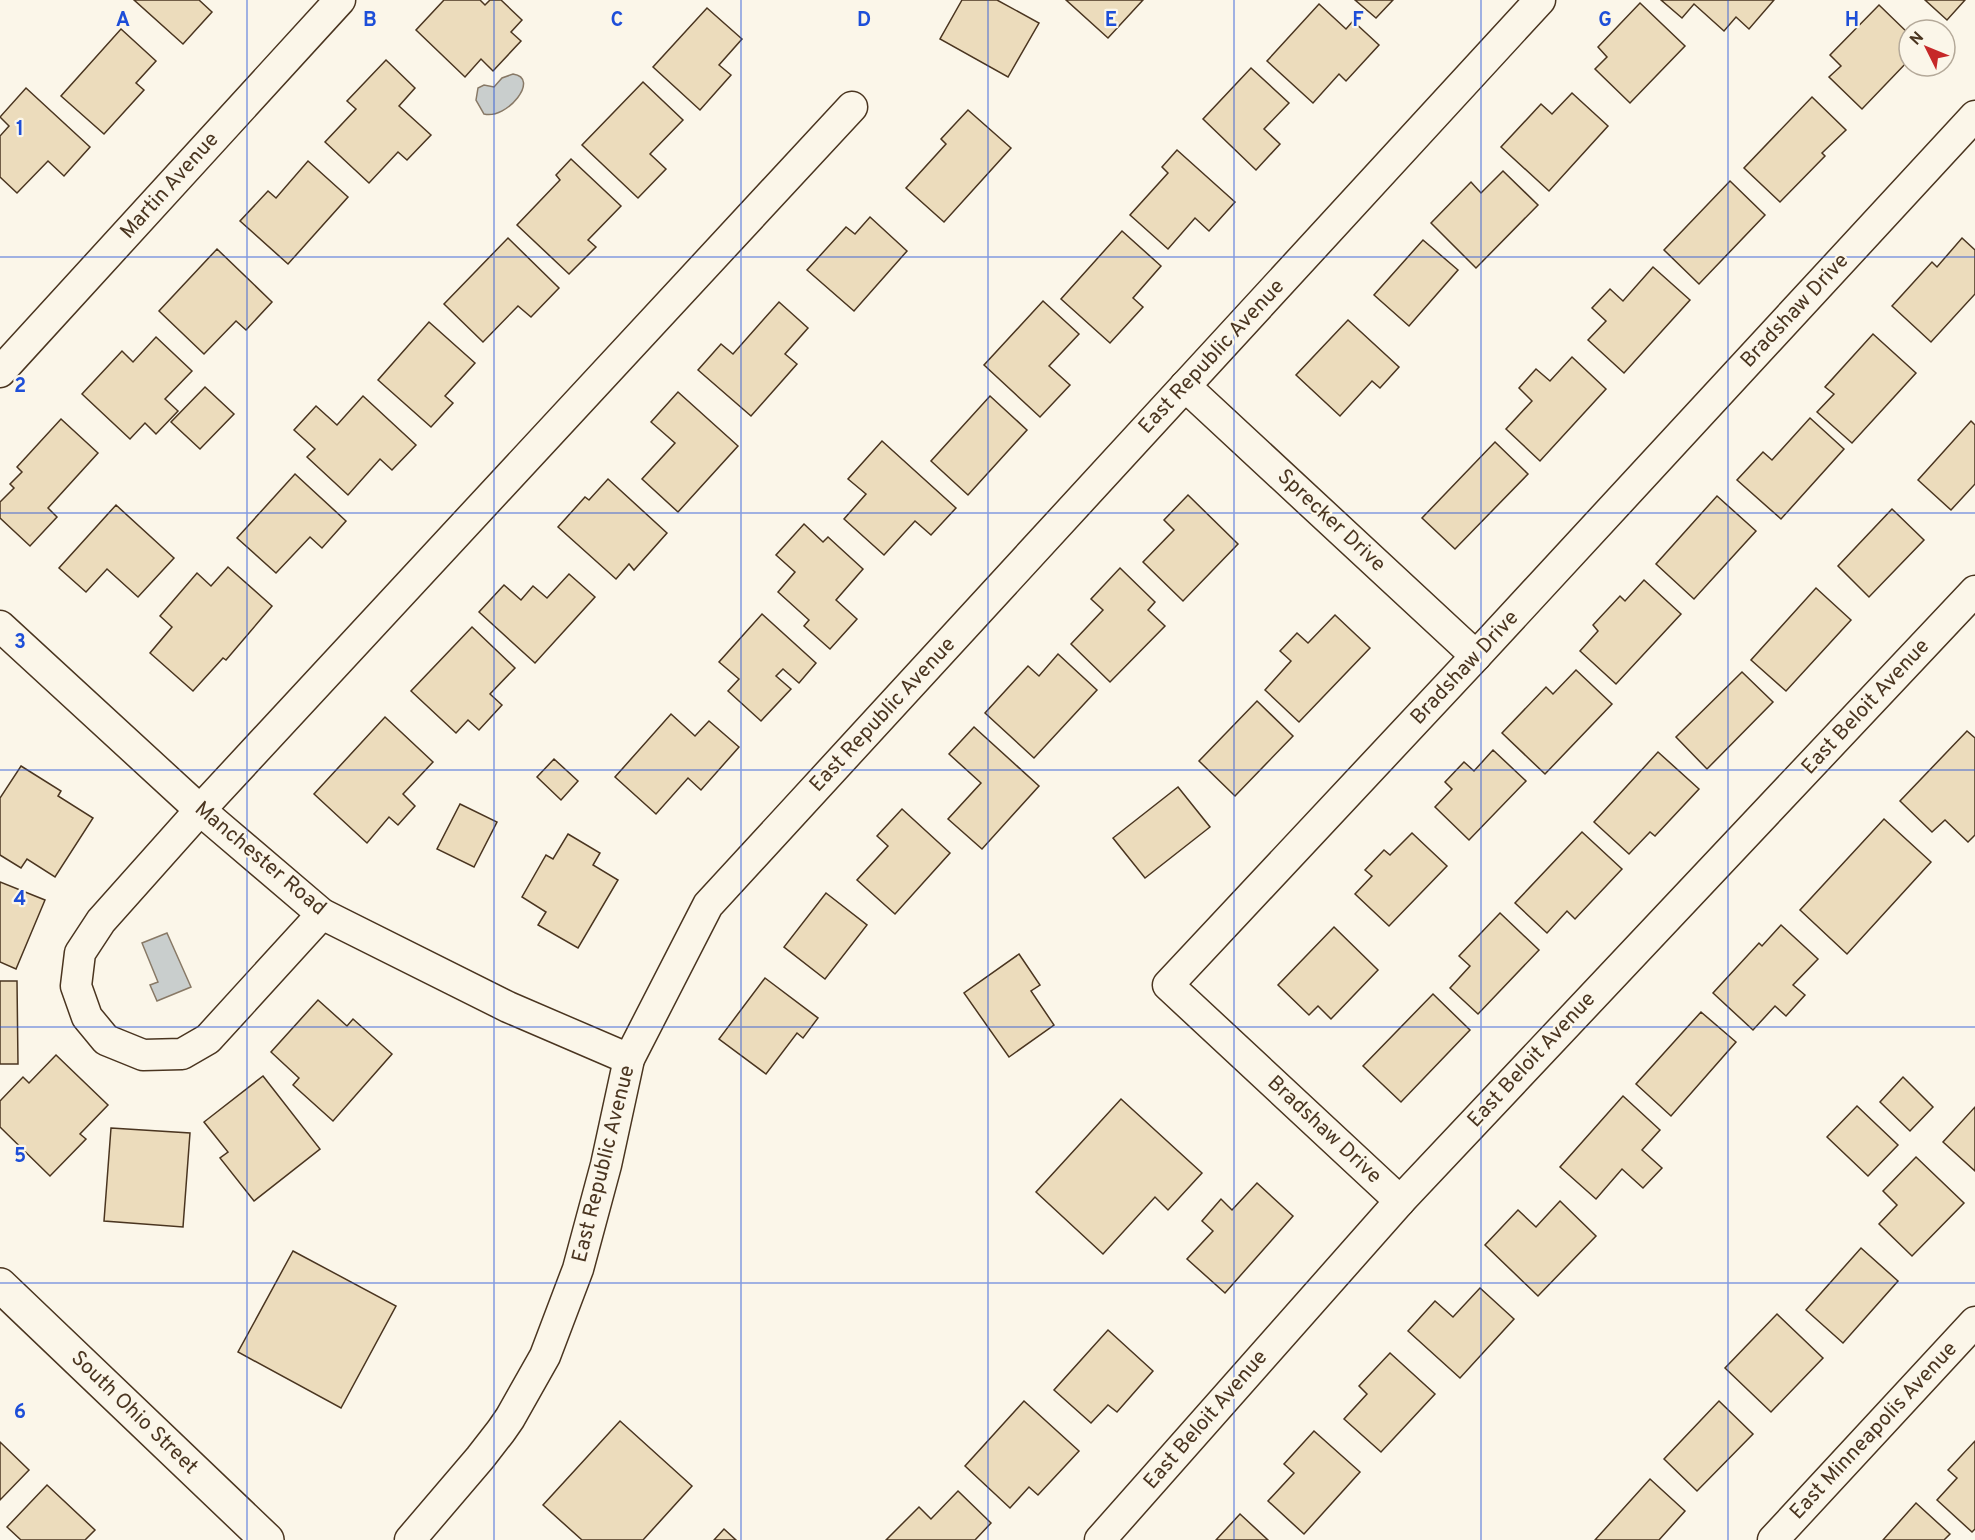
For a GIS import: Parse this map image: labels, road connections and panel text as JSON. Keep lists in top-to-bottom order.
{
  "streets": {
    "main road": ["South Ohio Street"],
    "street": [
      "Martin Avenue",
      "Bradshaw Drive",
      "East Republic Avenue",
      "Sprecker Drive",
      "East Beloit Avenue",
      "Manchester Road",
      "East Minneapolis Avenue"
    ]
  },
  "crossings": [
    ["Bradshaw Drive", "Sprecker Drive"],
    ["Bradshaw Drive", "East Beloit Avenue"],
    ["East Republic Avenue", "Sprecker Drive"],
    ["East Republic Avenue", "Manchester Road"]
  ],
  "north": "top left",
  "grid": {
    "columns": [
      "A",
      "B",
      "C",
      "D",
      "E",
      "F",
      "G",
      "H"
    ],
    "rows": [
      "1",
      "2",
      "3",
      "4",
      "5",
      "6"
    ]
  }
}
